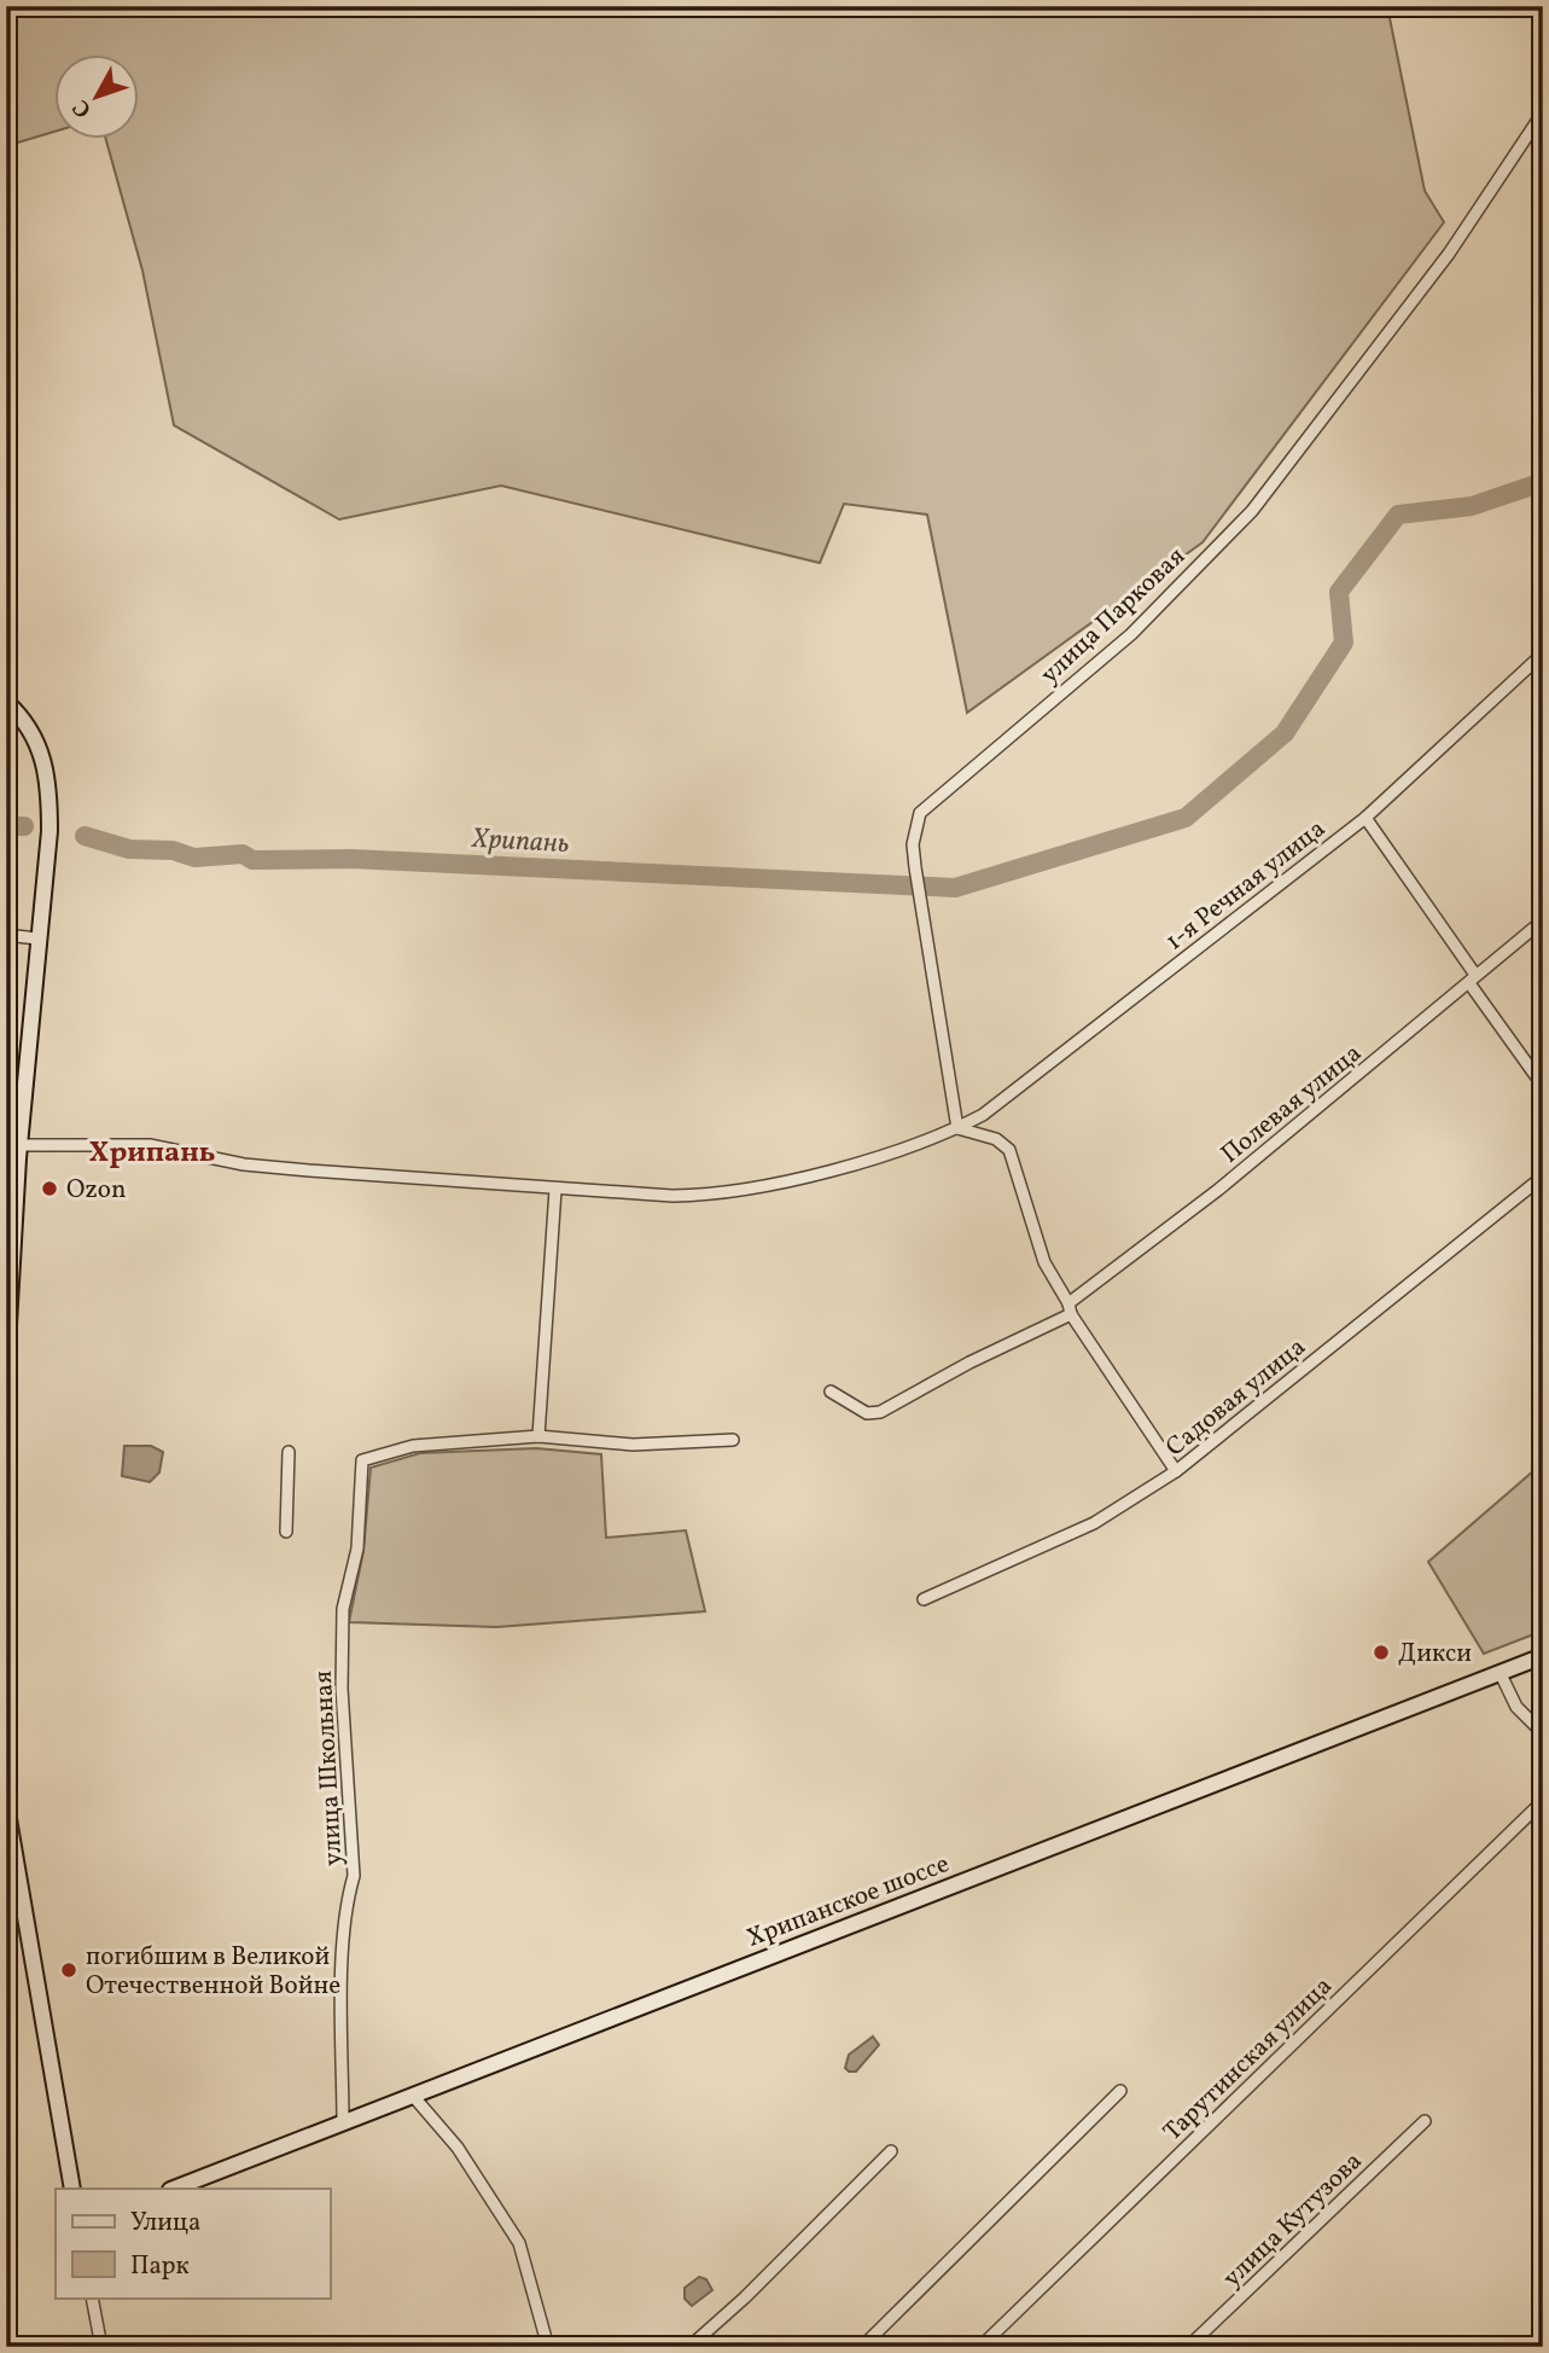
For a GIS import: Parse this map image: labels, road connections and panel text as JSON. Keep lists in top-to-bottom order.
{
  "streets": {
    "main road": ["Хрипанское шоссе"],
    "street": [
      "улица Парковая",
      "1-я Речная улица",
      "Полевая улица",
      "Садовая улица",
      "улица Школьная",
      "Тарутинская улица",
      "улица Кутузова"
    ]
  },
  "crossings": [
    ["улица Парковая", "1-я Речная улица"],
    ["улица Школьная", "Хрипанское шоссе"]
  ],
  "districts": ["Хрипань"],
  "water": ["Хрипань"],
  "places": ["Ozon", "Дикси", "погибшим в Великой Отечественной Войне"],
  "legend": ["Улица", "Парк"],
  "north": "bottom left"
}
